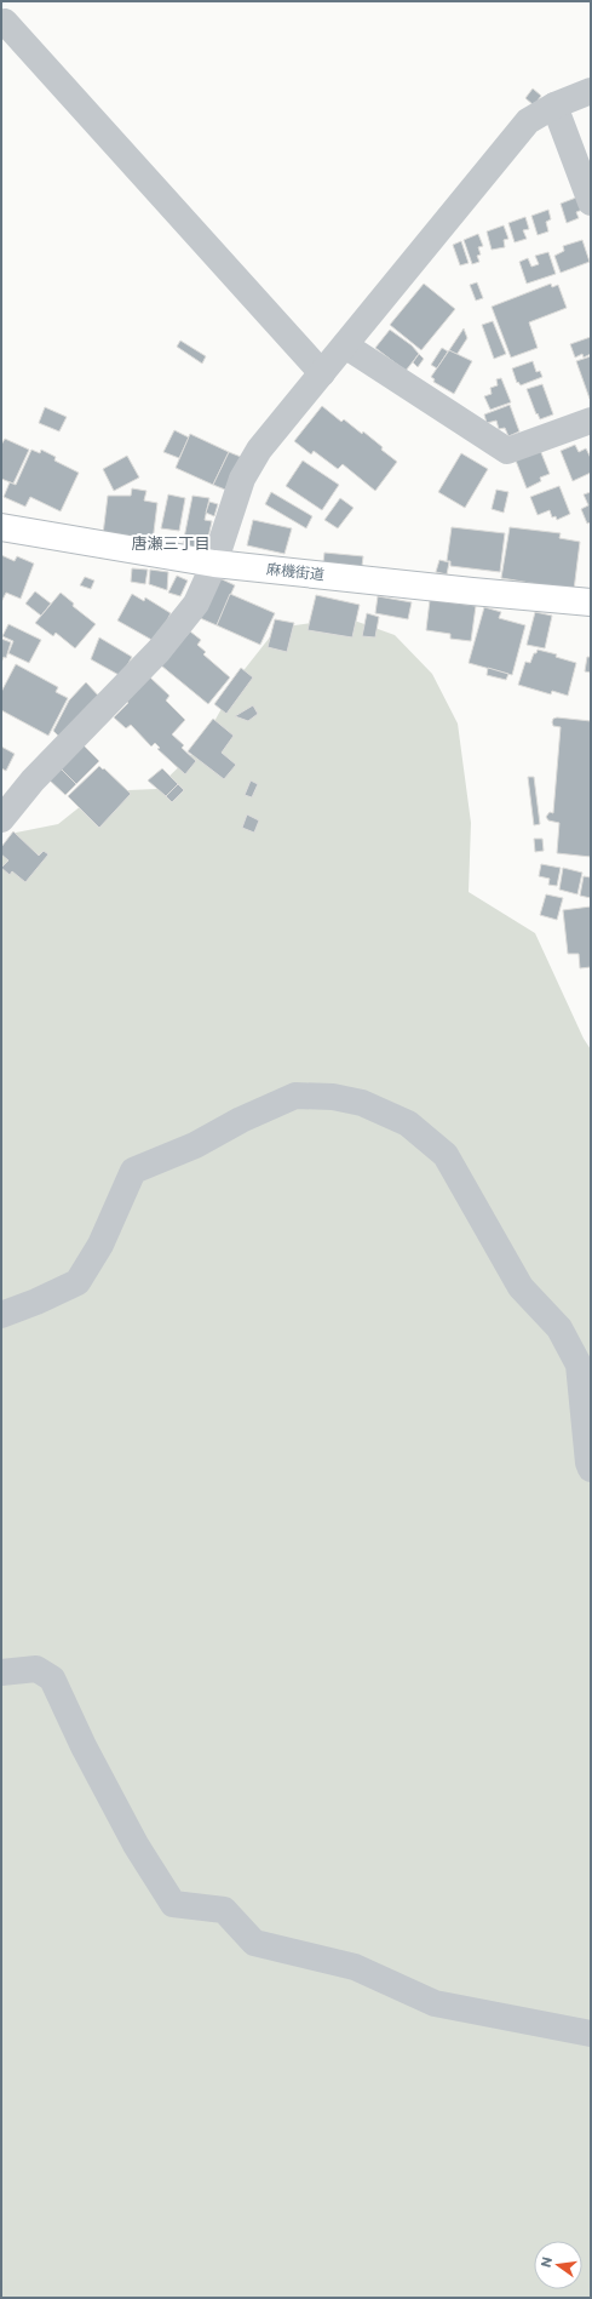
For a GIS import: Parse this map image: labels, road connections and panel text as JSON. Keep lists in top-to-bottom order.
{
  "streets": {
    "street": ["麻機街道"]
  },
  "districts": ["唐瀬三丁目"],
  "north": "left"
}
